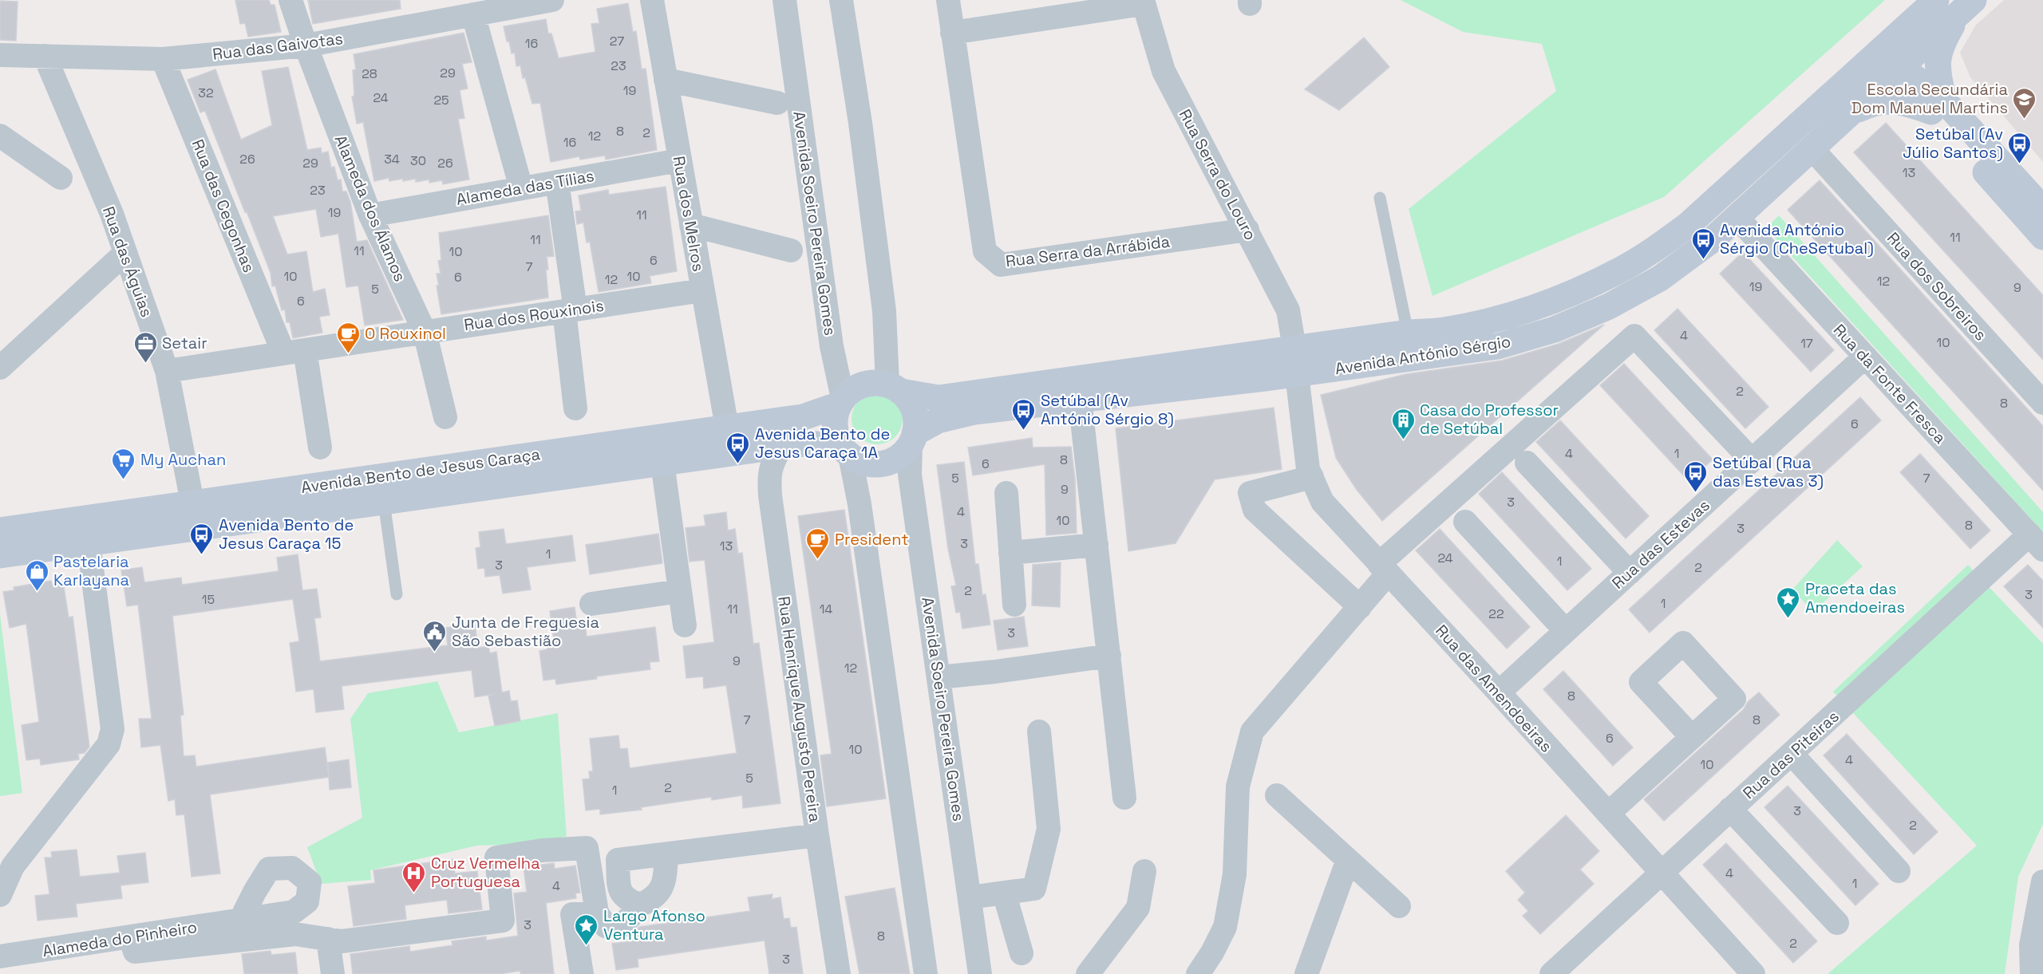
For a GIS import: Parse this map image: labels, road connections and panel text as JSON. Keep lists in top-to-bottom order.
{
  "streets": {
    "main road": ["Avenida Soeiro Pereira Gomes", "Avenida António Sérgio", "Avenida Bento de Jesus Caraça"],
    "street": [
      "Rua das Gaivotas",
      "Rua Serra do Louro",
      "Alameda das Tílias",
      "Rua das Cegonhas",
      "Alameda dos Álamos",
      "Rua dos Melros",
      "Rua Serra da Arrábida",
      "Rua das Águias",
      "Rua dos Sobreiros",
      "Rua dos Rouxinois",
      "Rua da Fonte Fresca",
      "Rua das Estevas",
      "Rua das Amendoeiras",
      "Rua Henrique Augusto Pereira",
      "Rua das Piteiras",
      "Alameda do Pinheiro"
    ]
  },
  "crossings": [
    ["Rua das Gaivotas", "Rua das Cegonhas"],
    ["Rua das Gaivotas", "Alameda dos Álamos"],
    ["Rua das Gaivotas", "Rua das Águias"],
    ["Rua Serra do Louro", "Rua Serra da Arrábida"],
    ["Rua Serra do Louro", "Avenida António Sérgio"],
    ["Alameda das Tílias", "Alameda dos Álamos"],
    ["Alameda das Tílias", "Rua dos Melros"],
    ["Rua das Cegonhas", "Rua dos Rouxinois"],
    ["Alameda dos Álamos", "Rua dos Rouxinois"],
    ["Rua dos Melros", "Rua dos Rouxinois"],
    ["Rua dos Melros", "Avenida Bento de Jesus Caraça"],
    ["Avenida Soeiro Pereira Gomes", "Avenida António Sérgio"],
    ["Avenida Soeiro Pereira Gomes", "Avenida Bento de Jesus Caraça"],
    ["Rua das Águias", "Rua dos Rouxinois"],
    ["Rua das Águias", "Avenida Bento de Jesus Caraça"],
    ["Rua dos Sobreiros", "Avenida António Sérgio"],
    ["Avenida António Sérgio", "Rua da Fonte Fresca"],
    ["Avenida António Sérgio", "Avenida Bento de Jesus Caraça"],
    ["Avenida António Sérgio", "Rua das Amendoeiras"],
    ["Rua da Fonte Fresca", "Rua das Estevas"],
    ["Rua da Fonte Fresca", "Rua das Piteiras"],
    ["Avenida Bento de Jesus Caraça", "Rua Henrique Augusto Pereira"],
    ["Rua das Estevas", "Rua das Amendoeiras"],
    ["Rua das Amendoeiras", "Rua das Piteiras"]
  ],
  "places": {
    "school or university": ["Escola Secundária Dom Manuel Martins"],
    "bus stop": [
      "Setúbal (Av Júlio Santos)",
      "Avenida António Sérgio (CheSetubal)",
      "Setúbal (Av António Sérgio 8)",
      "Avenida Bento de Jesus Caraça 1A",
      "Setúbal (Rua das Estevas 3)",
      "Avenida Bento de Jesus Caraça 15"
    ],
    "cafe": ["O Rouxinol", "President"],
    "office": ["Setair"],
    "building": ["Casa do Professor de Setúbal"],
    "supermarket": ["My Auchan"],
    "shop": ["Pastelaria Karlayana"],
    "place": ["Praceta das Amendoeiras", "Largo Afonso Ventura"],
    "public building": ["Junta de Freguesia São Sebastião"],
    "hospital": ["Cruz Vermelha Portuguesa"]
  },
  "house_numbers": [
    "27",
    "16",
    "23",
    "29",
    "28",
    "19",
    "32",
    "24",
    "25",
    "8",
    "2",
    "12",
    "16",
    "26",
    "34",
    "30",
    "29",
    "26",
    "13",
    "23",
    "19",
    "11",
    "11",
    "11",
    "11",
    "10",
    "6",
    "7",
    "10",
    "10",
    "6",
    "12",
    "12",
    "19",
    "9",
    "5",
    "6",
    "4",
    "10",
    "17",
    "2",
    "8",
    "6",
    "4",
    "1",
    "8",
    "6",
    "5",
    "7",
    "9",
    "3",
    "4",
    "10",
    "8",
    "3",
    "3",
    "13",
    "1",
    "24",
    "1",
    "3",
    "2",
    "2",
    "3",
    "15",
    "1",
    "11",
    "14",
    "22",
    "3",
    "9",
    "12",
    "8",
    "7",
    "8",
    "6",
    "10",
    "4",
    "10",
    "5",
    "2",
    "1",
    "3",
    "2",
    "4",
    "1",
    "4",
    "3",
    "8",
    "2",
    "3"
  ]
}
